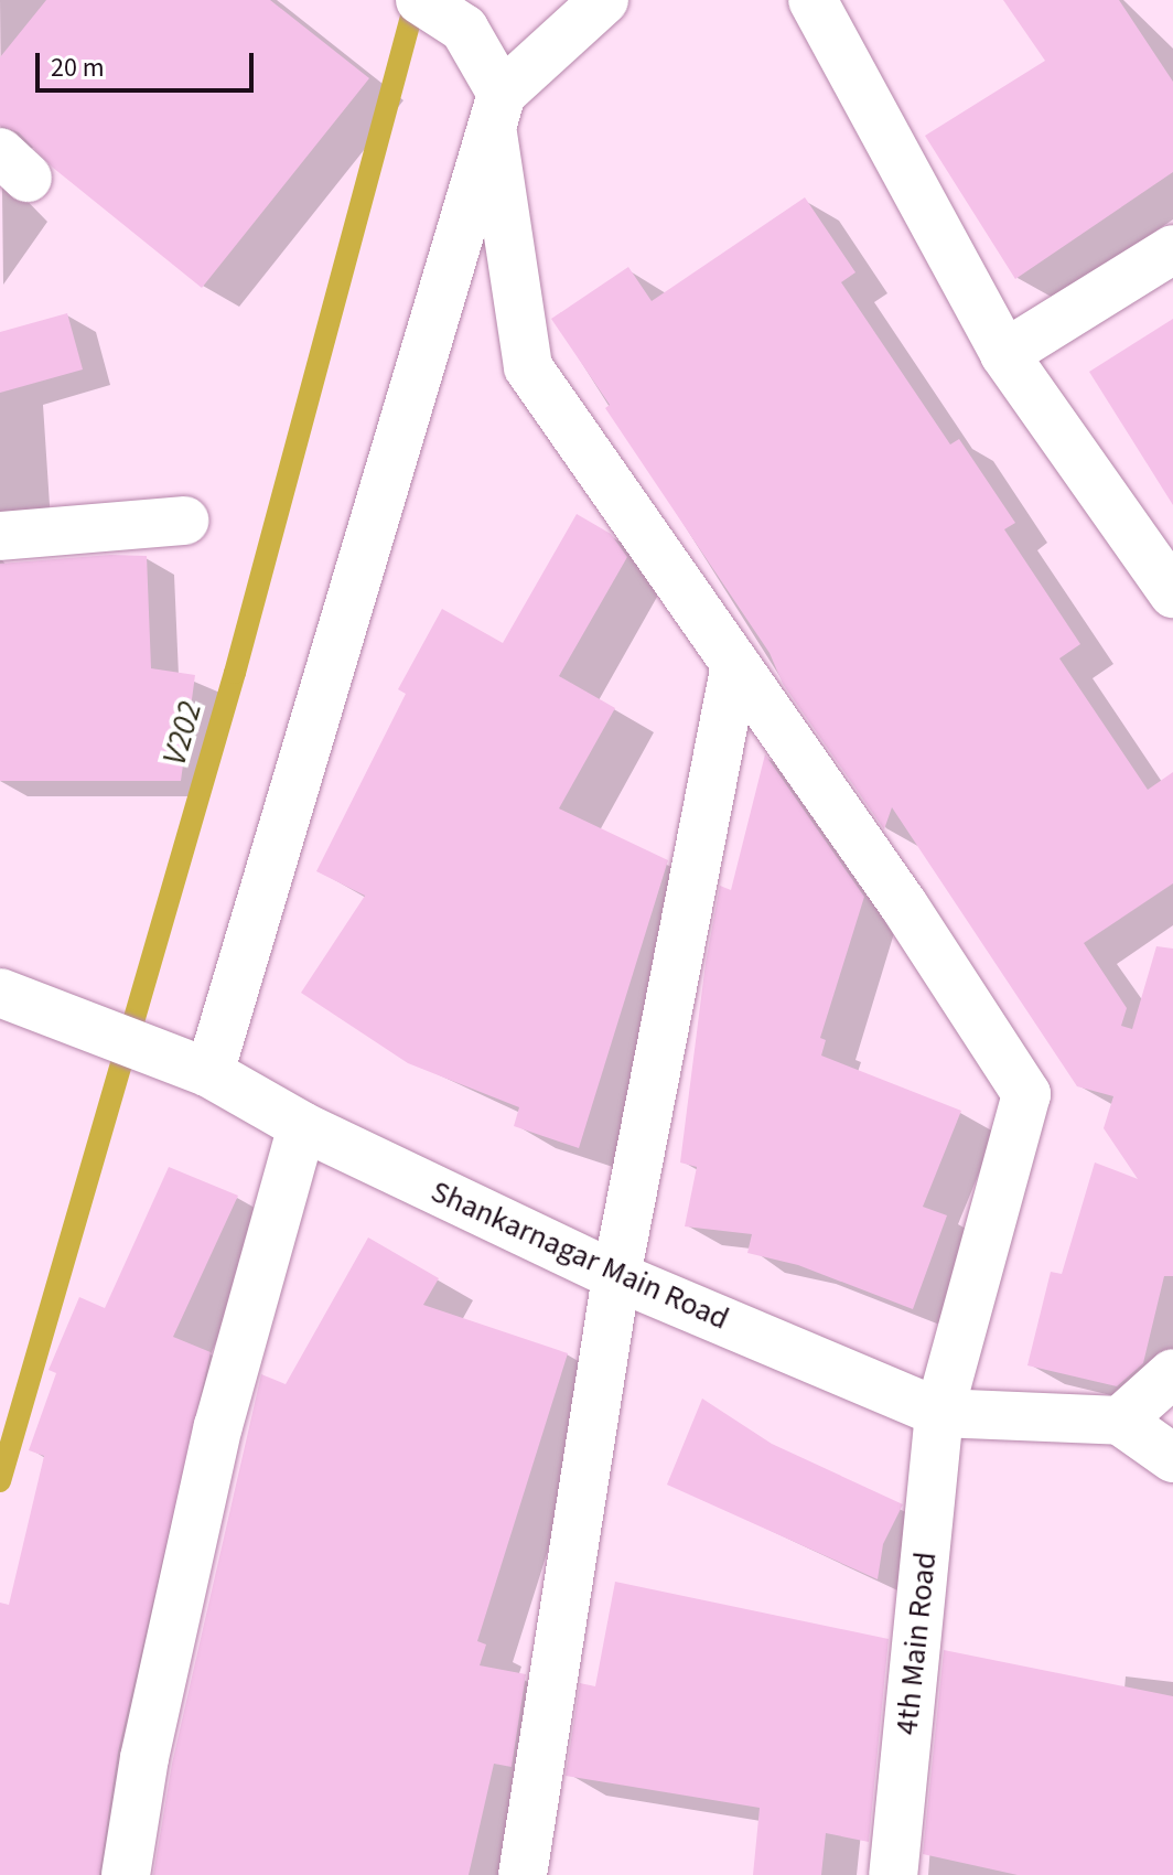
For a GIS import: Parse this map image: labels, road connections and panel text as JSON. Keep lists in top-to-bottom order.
{
  "streets": {
    "street": ["Shankarnagar Main Road", "4th Main Road"]
  },
  "crossings": [
    ["Shankarnagar Main Road", "4th Main Road"]
  ],
  "water": ["V202"],
  "scale_bar": "20 m"
}
